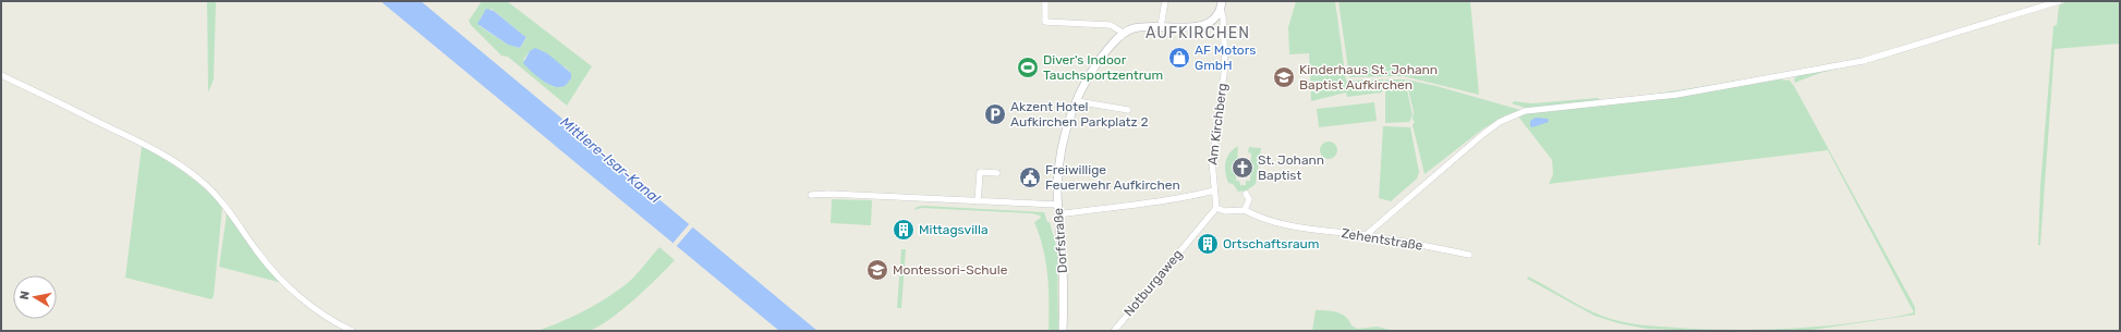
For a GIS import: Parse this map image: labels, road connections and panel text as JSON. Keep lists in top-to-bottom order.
{
  "streets": {
    "street": [
      "Am Kirchberg",
      "Zehentstraße",
      "Dorfstraße",
      "Notburgaweg"
    ]
  },
  "districts": ["AUFKIRCHEN"],
  "water": ["Mittlere-Isar-Kanal"],
  "places": {
    "shop": ["AF Motors GmbH"],
    "sports": ["Diver's Indoor Tauchsportzentrum"],
    "school or university": ["Kinderhaus St. Johann Baptist Aufkirchen", "Montessori-Schule"],
    "parking": ["Akzent Hotel Aufkirchen Parkplatz 2"],
    "church": ["St. Johann Baptist"],
    "public building": ["Freiwillige Feuerwehr Aufkirchen"],
    "building": ["Mittagsvilla", "Ortschaftsraum"]
  },
  "north": "left"
}
